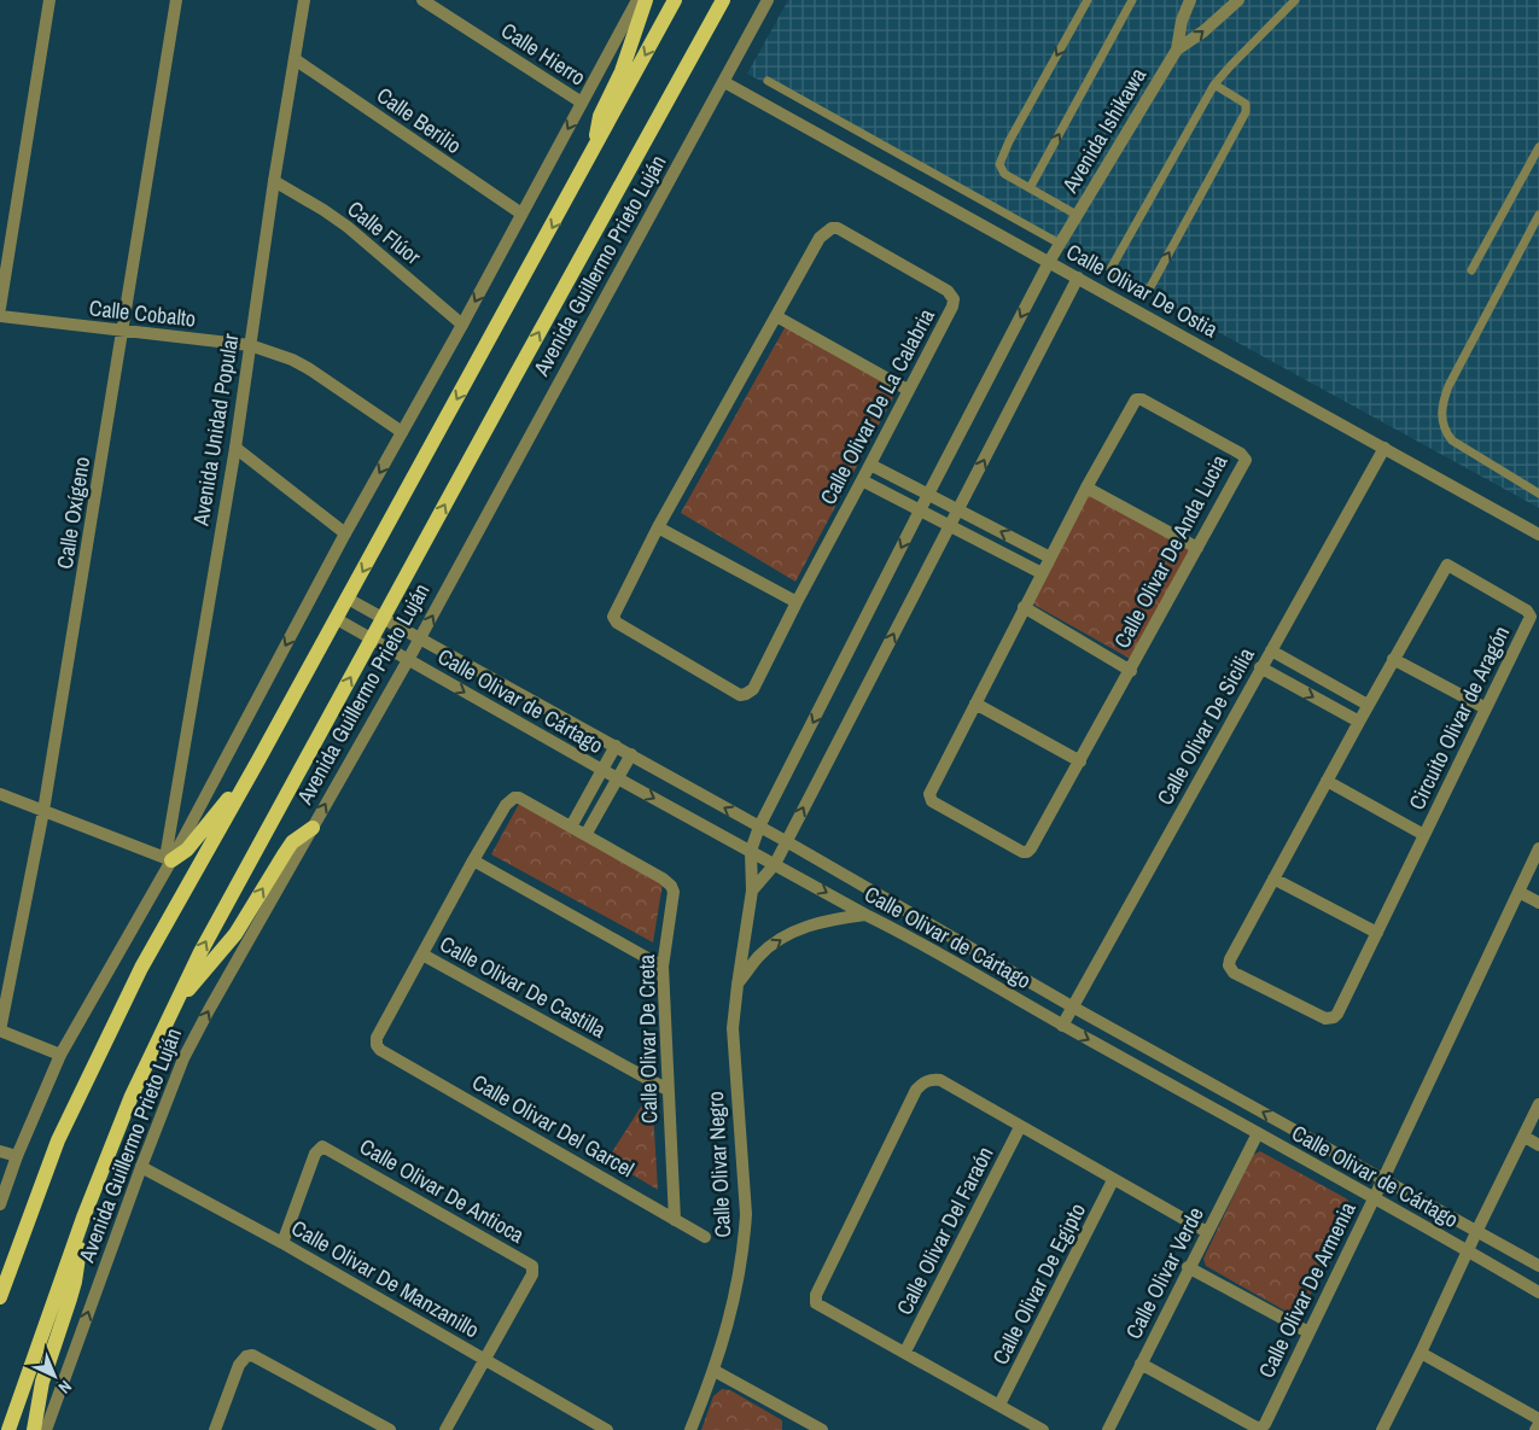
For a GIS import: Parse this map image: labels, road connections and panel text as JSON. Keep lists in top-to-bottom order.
{
  "streets": {
    "main road": ["Avenida Guillermo Prieto Luján"],
    "street": [
      "Calle Hierro",
      "Calle Berilio",
      "Avenida Ishikawa",
      "Calle Flúor",
      "Calle Olivar De Ostia",
      "Calle Cobalto",
      "Calle Olivar De La Calabria",
      "Avenida Unidad Popular",
      "Calle Oxígeno",
      "Calle Olivar De Anda Lucia",
      "Calle Olivar de Cártago",
      "Circuito Olivar de Aragón",
      "Calle Olivar De Sicilia",
      "Calle Olivar De Castilla",
      "Calle Olivar De Creta",
      "Calle Olivar Del Garcel",
      "Calle Olivar Negro",
      "Calle Olivar De Antioca",
      "Calle Olivar Del Faraón",
      "Calle Olivar Verde",
      "Calle Olivar De Manzanillo",
      "Calle Olivar De Egipto",
      "Calle Olivar De Armenia"
    ]
  },
  "crossings": [
    ["Calle Berilio", "Avenida Unidad Popular"],
    ["Avenida Ishikawa", "Calle Olivar De Ostia"],
    ["Avenida Ishikawa", "Calle Olivar de Cártago"],
    ["Avenida Ishikawa", "Calle Olivar Negro"],
    ["Calle Flúor", "Avenida Unidad Popular"],
    ["Avenida Guillermo Prieto Luján", "Calle Olivar De Ostia"],
    ["Avenida Guillermo Prieto Luján", "Calle Olivar de Cártago"],
    ["Avenida Guillermo Prieto Luján", "Calle Olivar De Manzanillo"],
    ["Calle Olivar De Ostia", "Calle Olivar De Sicilia"],
    ["Calle Cobalto", "Avenida Unidad Popular"],
    ["Calle Cobalto", "Calle Oxígeno"],
    ["Calle Olivar de Cártago", "Calle Olivar De Sicilia"],
    ["Calle Olivar de Cártago", "Calle Olivar Negro"],
    ["Calle Olivar de Cártago", "Calle Olivar Verde"],
    ["Calle Olivar de Cártago", "Calle Olivar De Armenia"],
    ["Calle Olivar De Castilla", "Calle Olivar De Creta"],
    ["Calle Olivar De Creta", "Calle Olivar Del Garcel"],
    ["Calle Olivar De Antioca", "Calle Olivar De Manzanillo"],
    ["Calle Olivar Verde", "Calle Olivar De Armenia"]
  ],
  "north": "bottom right"
}
